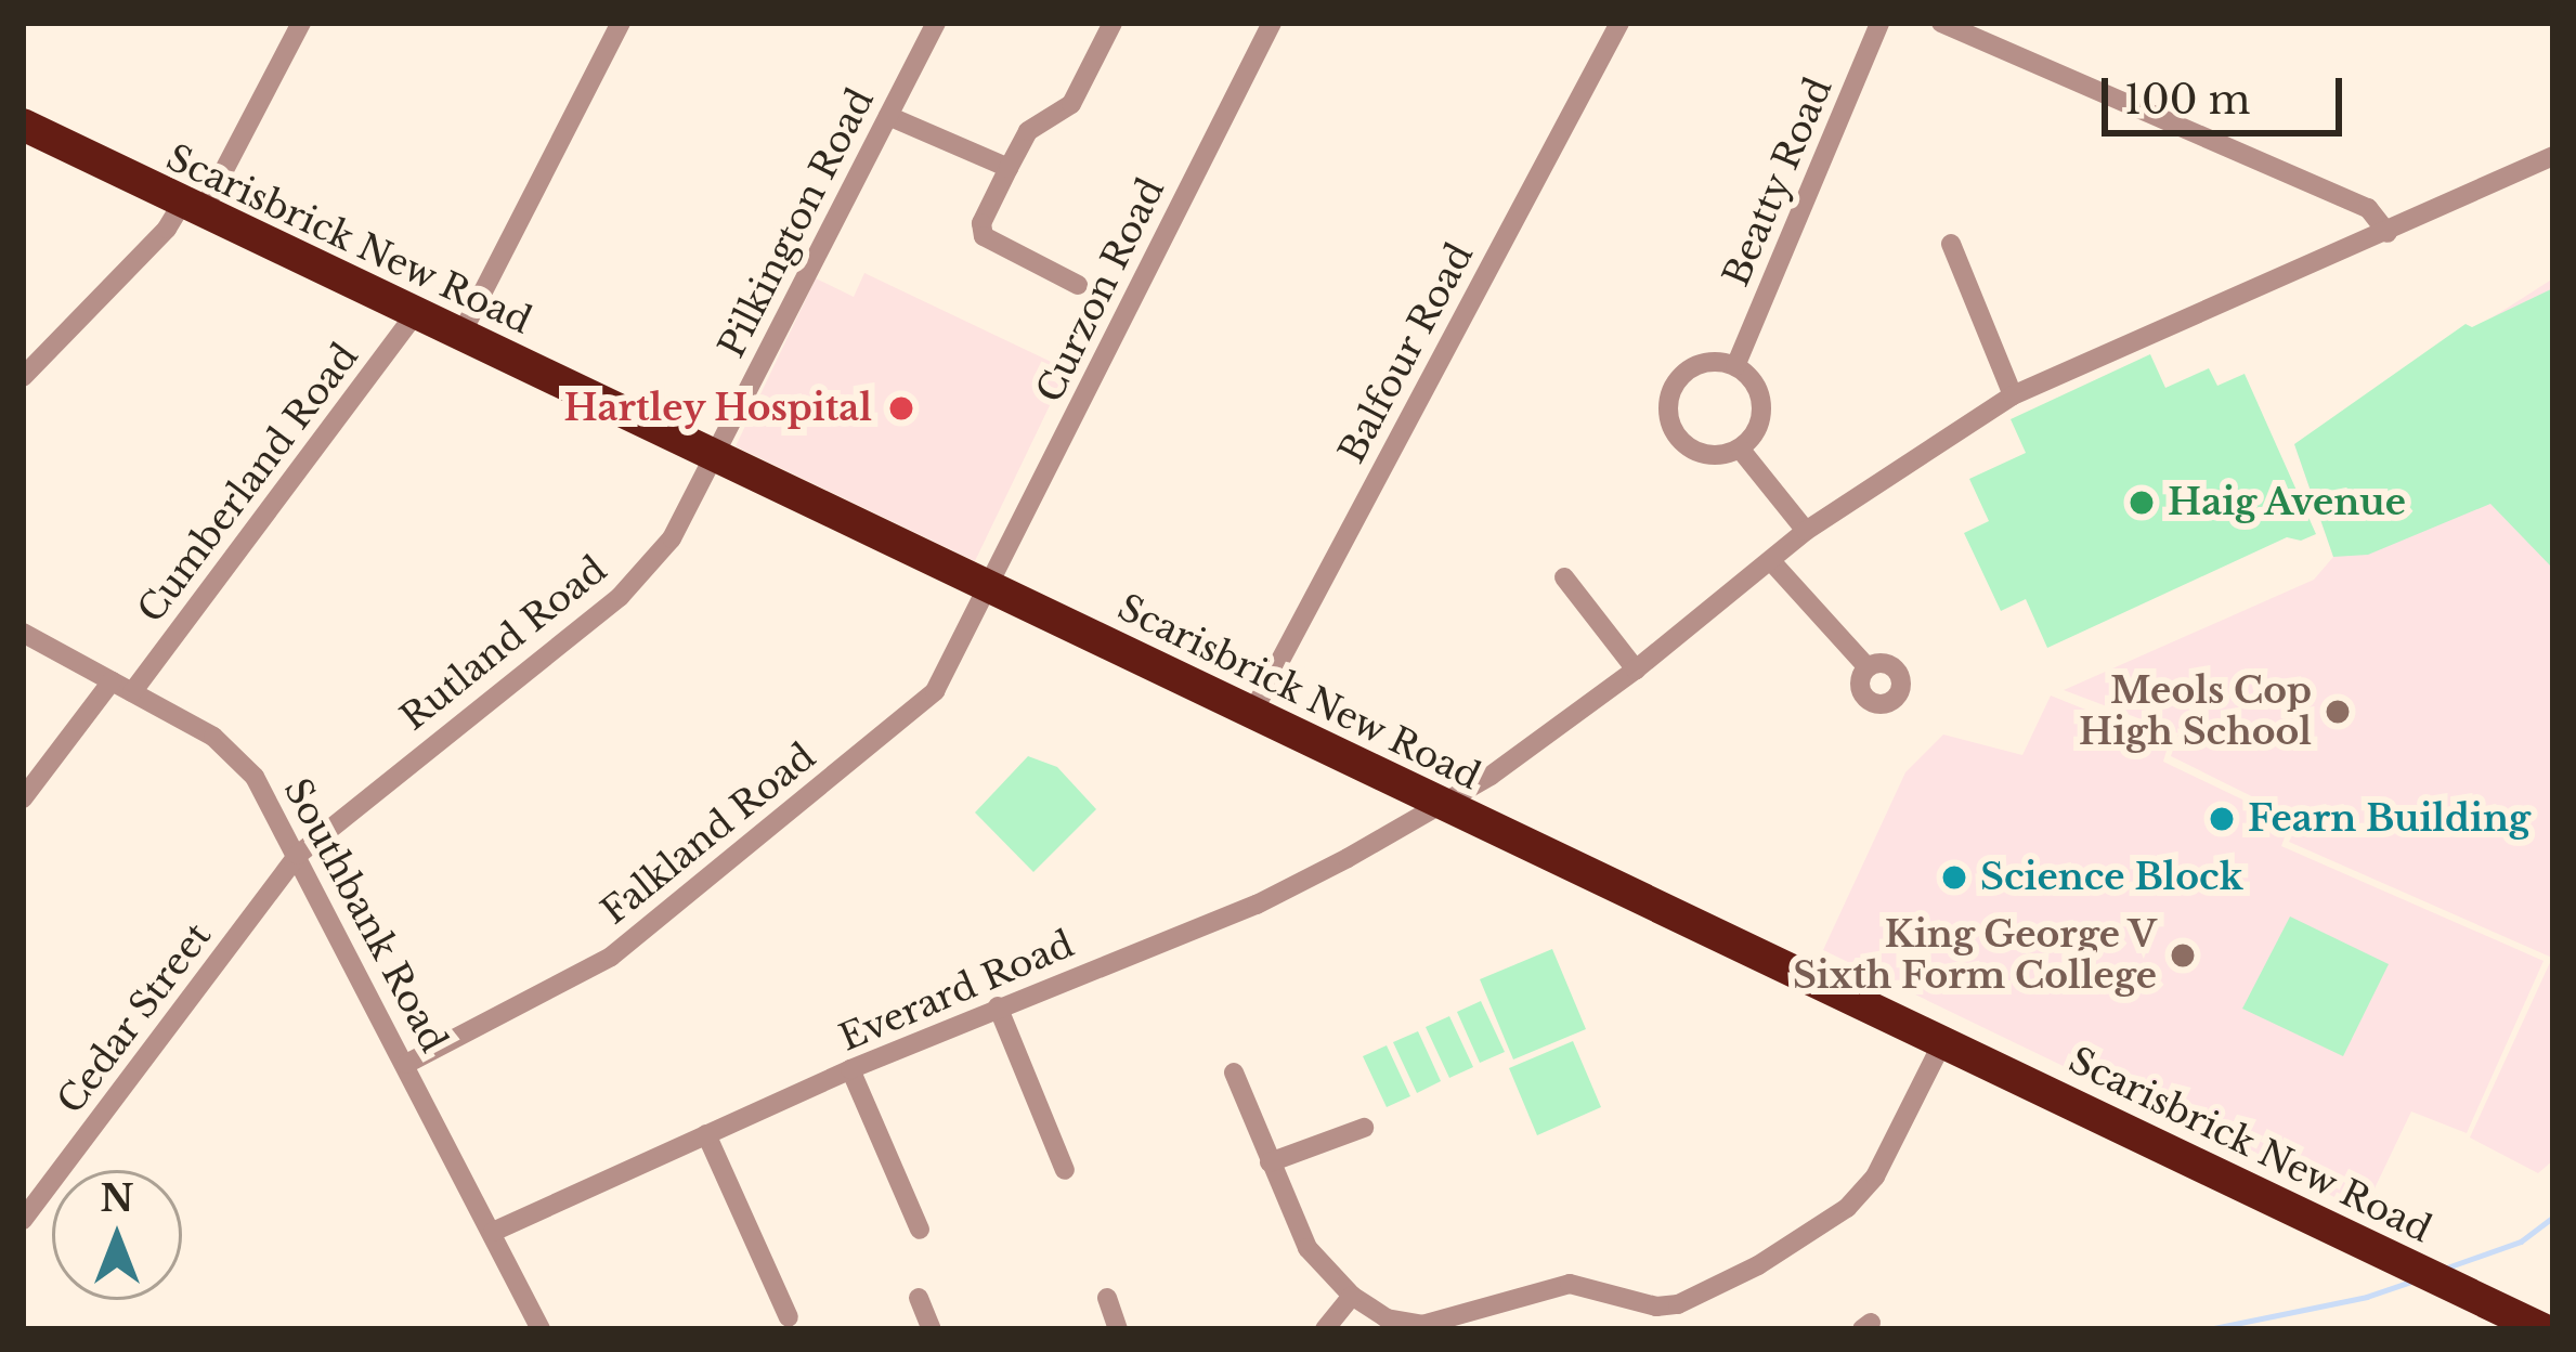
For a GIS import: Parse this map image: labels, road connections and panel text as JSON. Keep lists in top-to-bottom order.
{
  "streets": {
    "highway": ["Scarisbrick New Road"],
    "street": [
      "Beatty Road",
      "Pilkington Road",
      "Curzon Road",
      "Balfour Road",
      "Cumberland Road",
      "Rutland Road",
      "Falkland Road",
      "Southbank Road",
      "Everard Road",
      "Cedar Street"
    ]
  },
  "crossings": [
    ["Pilkington Road", "Scarisbrick New Road"],
    ["Pilkington Road", "Rutland Road"],
    ["Scarisbrick New Road", "Curzon Road"],
    ["Scarisbrick New Road", "Balfour Road"],
    ["Scarisbrick New Road", "Cumberland Road"],
    ["Scarisbrick New Road", "Rutland Road"],
    ["Scarisbrick New Road", "Falkland Road"],
    ["Scarisbrick New Road", "Everard Road"],
    ["Curzon Road", "Falkland Road"],
    ["Cumberland Road", "Southbank Road"],
    ["Rutland Road", "Southbank Road"],
    ["Rutland Road", "Cedar Street"],
    ["Falkland Road", "Southbank Road"],
    ["Southbank Road", "Everard Road"],
    ["Southbank Road", "Cedar Street"]
  ],
  "places": [
    "Hartley Hospital",
    "Haig Avenue",
    "Meols Cop High School",
    "Fearn Building",
    "Science Block",
    "King George V Sixth Form College"
  ],
  "scale_bar": "100 m",
  "north": "top"
}
